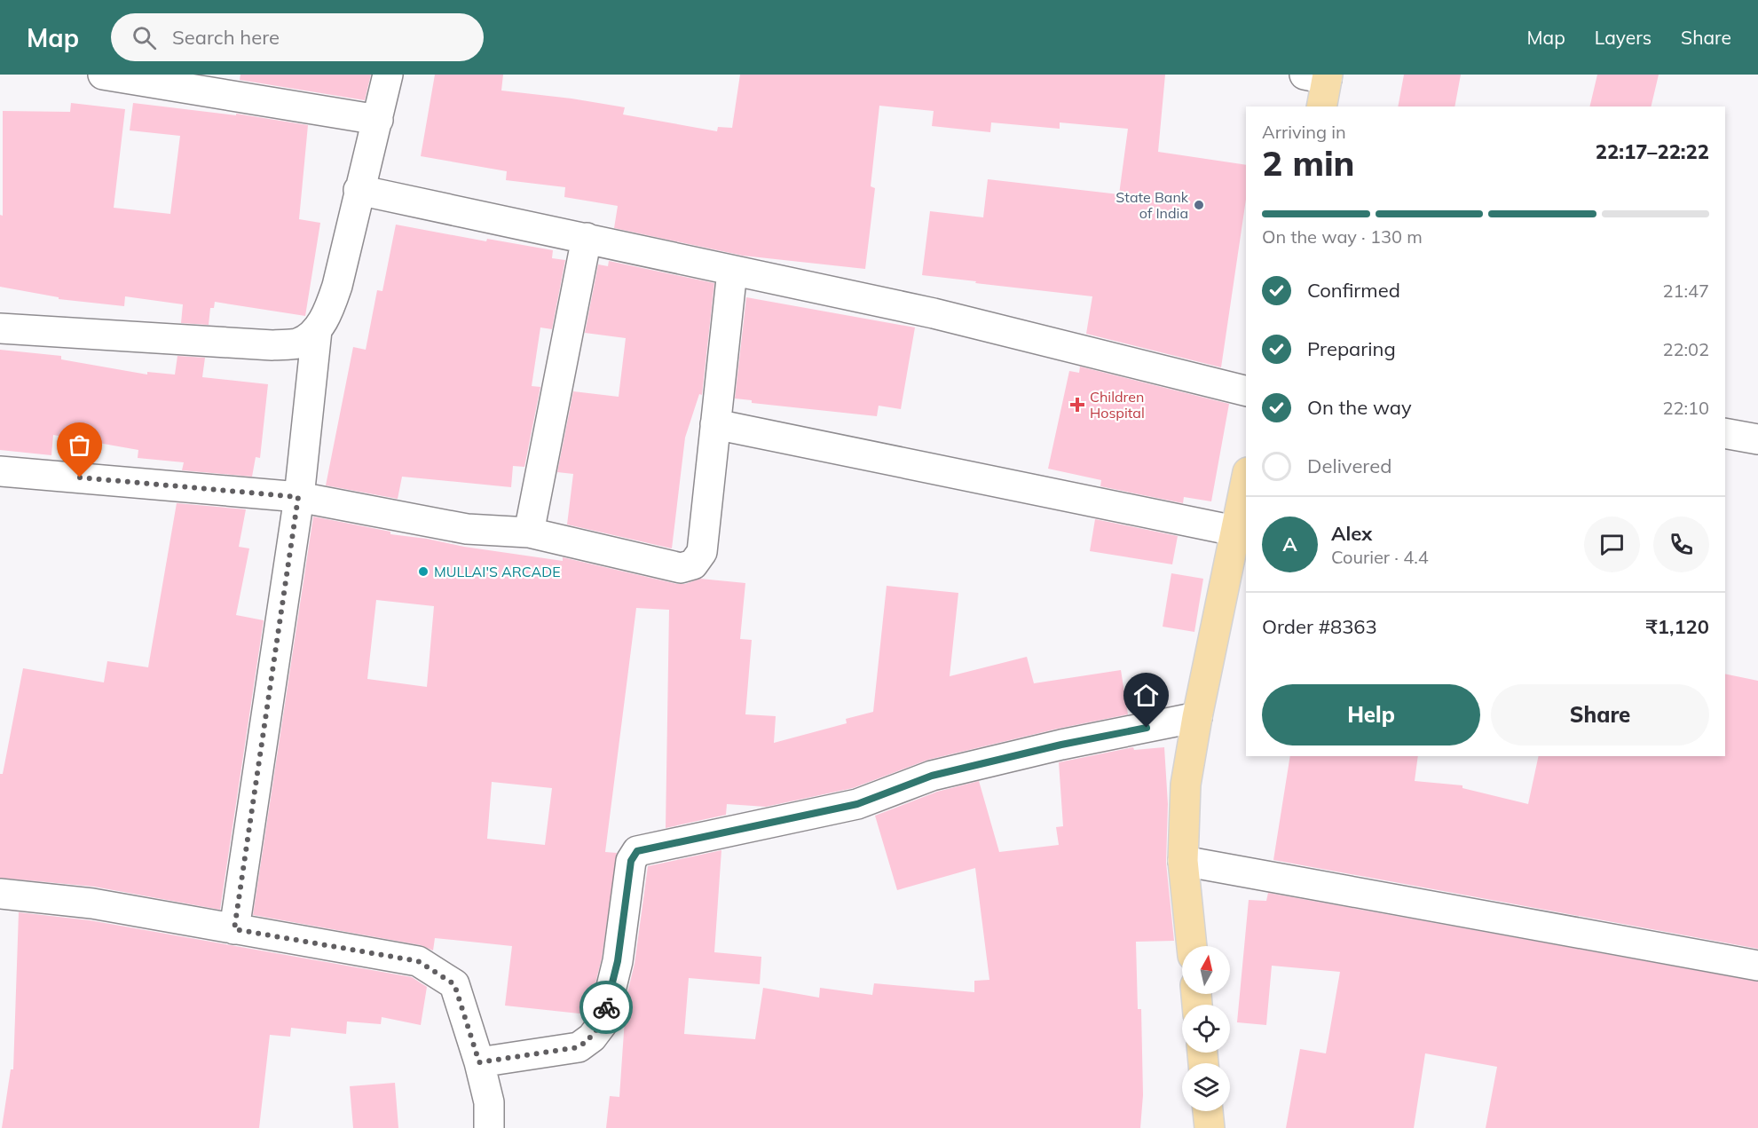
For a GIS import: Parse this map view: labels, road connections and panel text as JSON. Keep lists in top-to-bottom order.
{
  "places": {
    "other": ["State Bank of India", "MULLAI'S ARCADE"],
    "health": ["Children Hospital"]
  },
  "north": "top",
  "page": {
    "header": "Map",
    "search": "Search here",
    "nav": ["Map", "Layers", "Share"],
    "heading": ["2 min", "Arriving in", "22:17–22:22"],
    "panel": [
      "Alex",
      "Courier · 4.4",
      "Order #8363",
      "₹1,120"
    ],
    "bar": "On the way · 130 m",
    "list": [
      ["Confirmed", "21:47"],
      ["Preparing", "22:02"],
      ["On the way", "22:10"],
      "Delivered"
    ],
    "round": "A",
    "buttons": ["Help", "Share"]
  }
}
